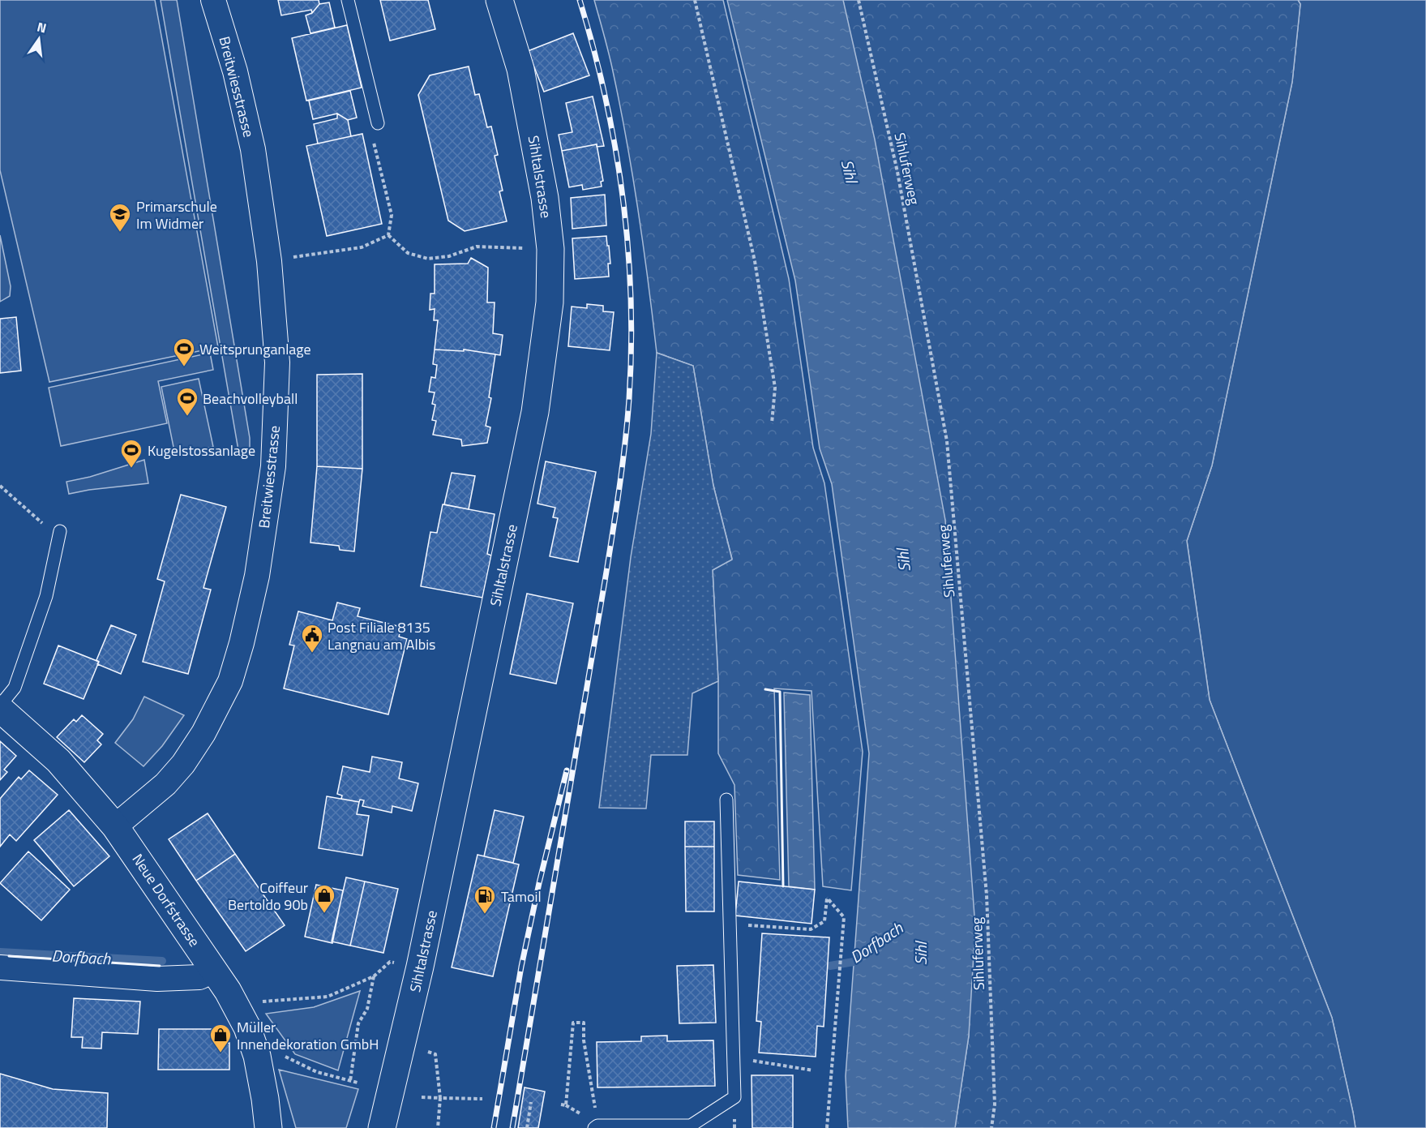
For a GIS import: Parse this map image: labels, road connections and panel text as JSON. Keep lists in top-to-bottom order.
{
  "streets": {
    "main road": ["Sihltalstrasse", "Neue Dorfstrasse"],
    "street": ["Breitwiesstrasse"],
    "path": ["Sihluferweg"]
  },
  "crossings": [
    ["Breitwiesstrasse", "Neue Dorfstrasse"]
  ],
  "water": ["Sihl", "Dorfbach"],
  "places": {
    "school or university": ["Primarschule Im Widmer"],
    "sports": ["Weitsprunganlage", "Beachvolleyball", "Kugelstossanlage"],
    "public building": ["Post Filiale 8135 Langnau am Albis"],
    "shop": ["Coiffeur Bertoldo 90b", "Müller Innendekoration GmbH"],
    "fuel station": ["Tamoil"]
  },
  "north": "top"
}
